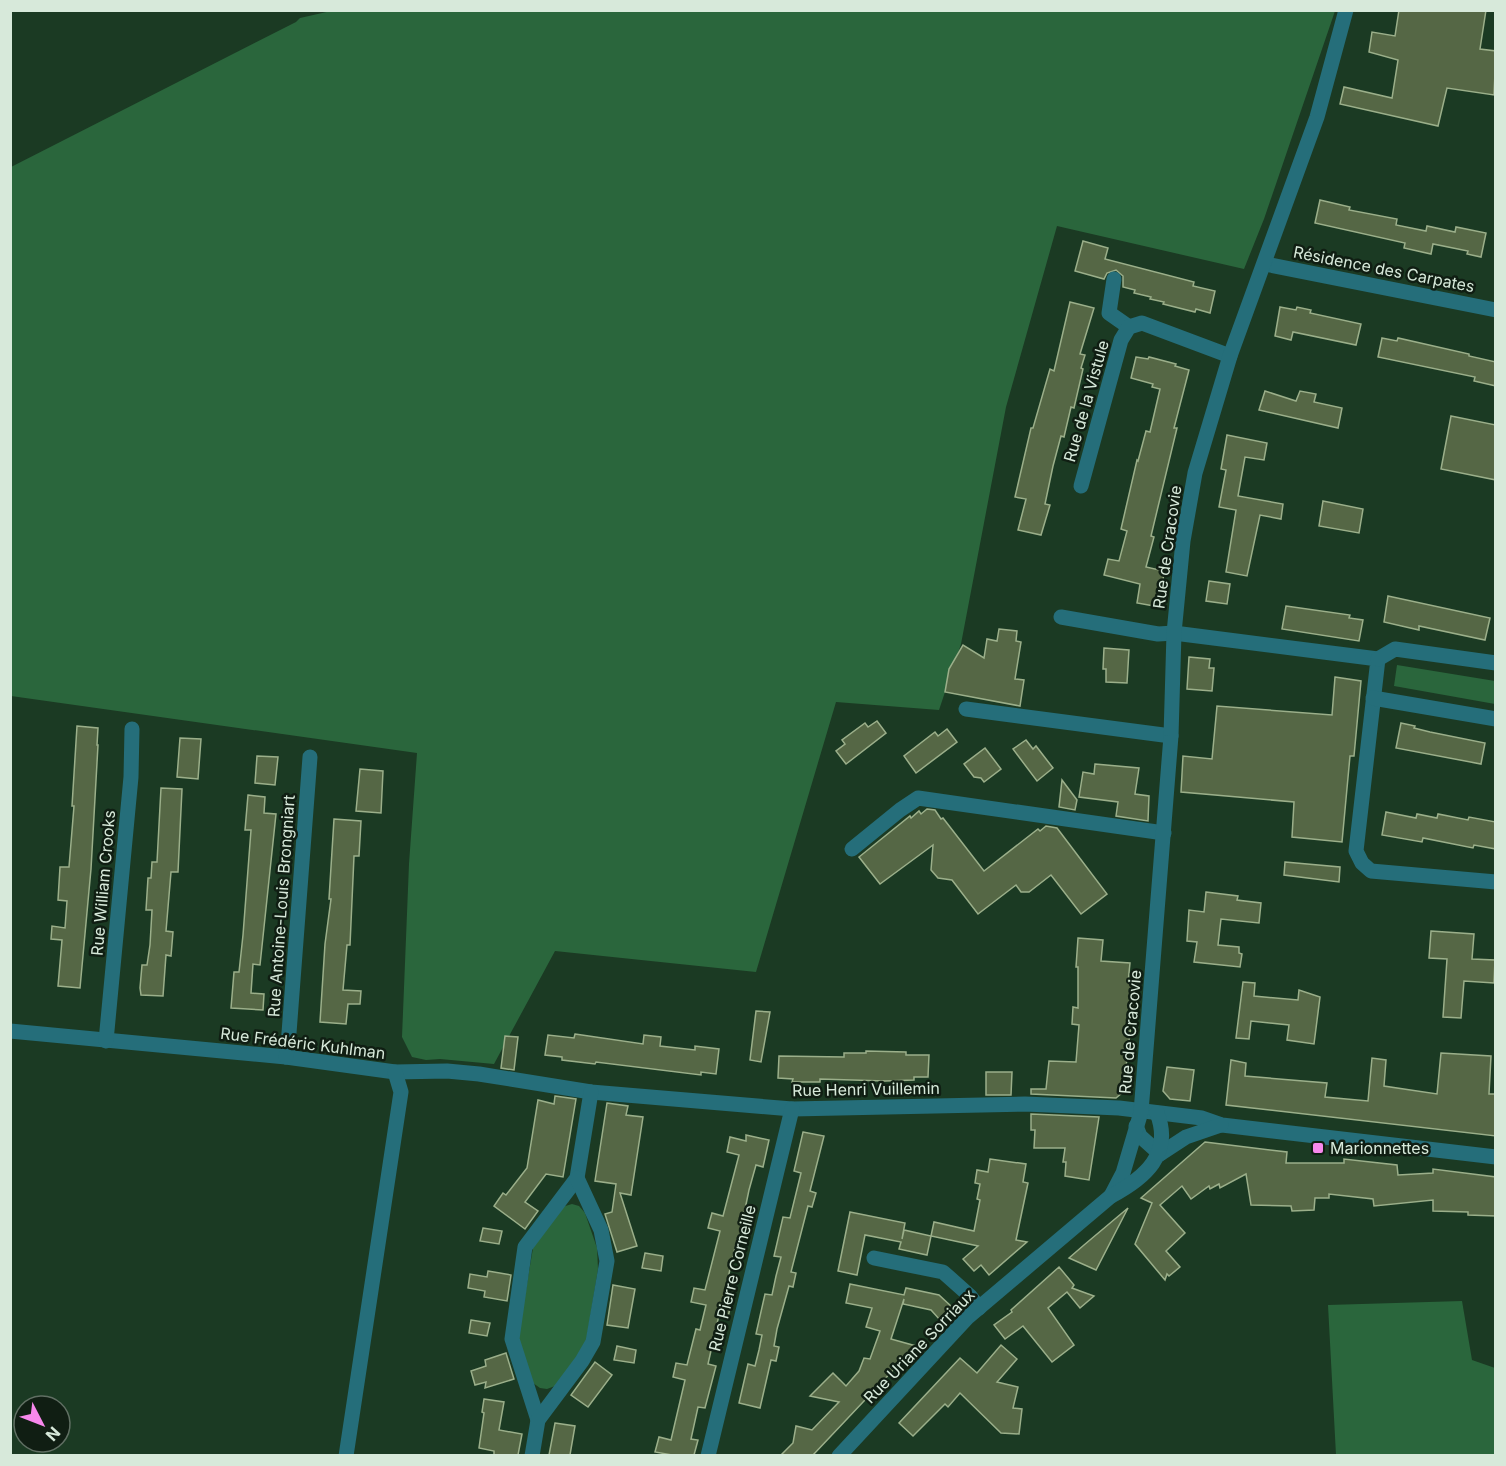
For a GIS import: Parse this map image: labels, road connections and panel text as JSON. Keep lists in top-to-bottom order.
{
  "streets": {
    "street": [
      "Résidence des Carpates",
      "Rue de la Vistule",
      "Rue de Cracovie",
      "Rue William Crooks",
      "Rue Antoine-Louis Brongniart",
      "Rue Frédéric Kuhlman",
      "Rue Henri Vuillemin",
      "Rue Pierre Corneille",
      "Rue Uriane Sorriaux"
    ]
  },
  "crossings": [
    ["Résidence des Carpates", "Rue de Cracovie"],
    ["Rue de la Vistule", "Rue de Cracovie"],
    ["Rue de Cracovie", "Rue Henri Vuillemin"],
    ["Rue de Cracovie", "Rue Uriane Sorriaux"],
    ["Rue William Crooks", "Rue Frédéric Kuhlman"],
    ["Rue Antoine-Louis Brongniart", "Rue Frédéric Kuhlman"],
    ["Rue Frédéric Kuhlman", "Rue Henri Vuillemin"],
    ["Rue Henri Vuillemin", "Rue Pierre Corneille"],
    ["Rue Henri Vuillemin", "Rue Uriane Sorriaux"]
  ],
  "places": {
    "transit": ["Marionnettes"]
  },
  "north": "bottom right"
}
